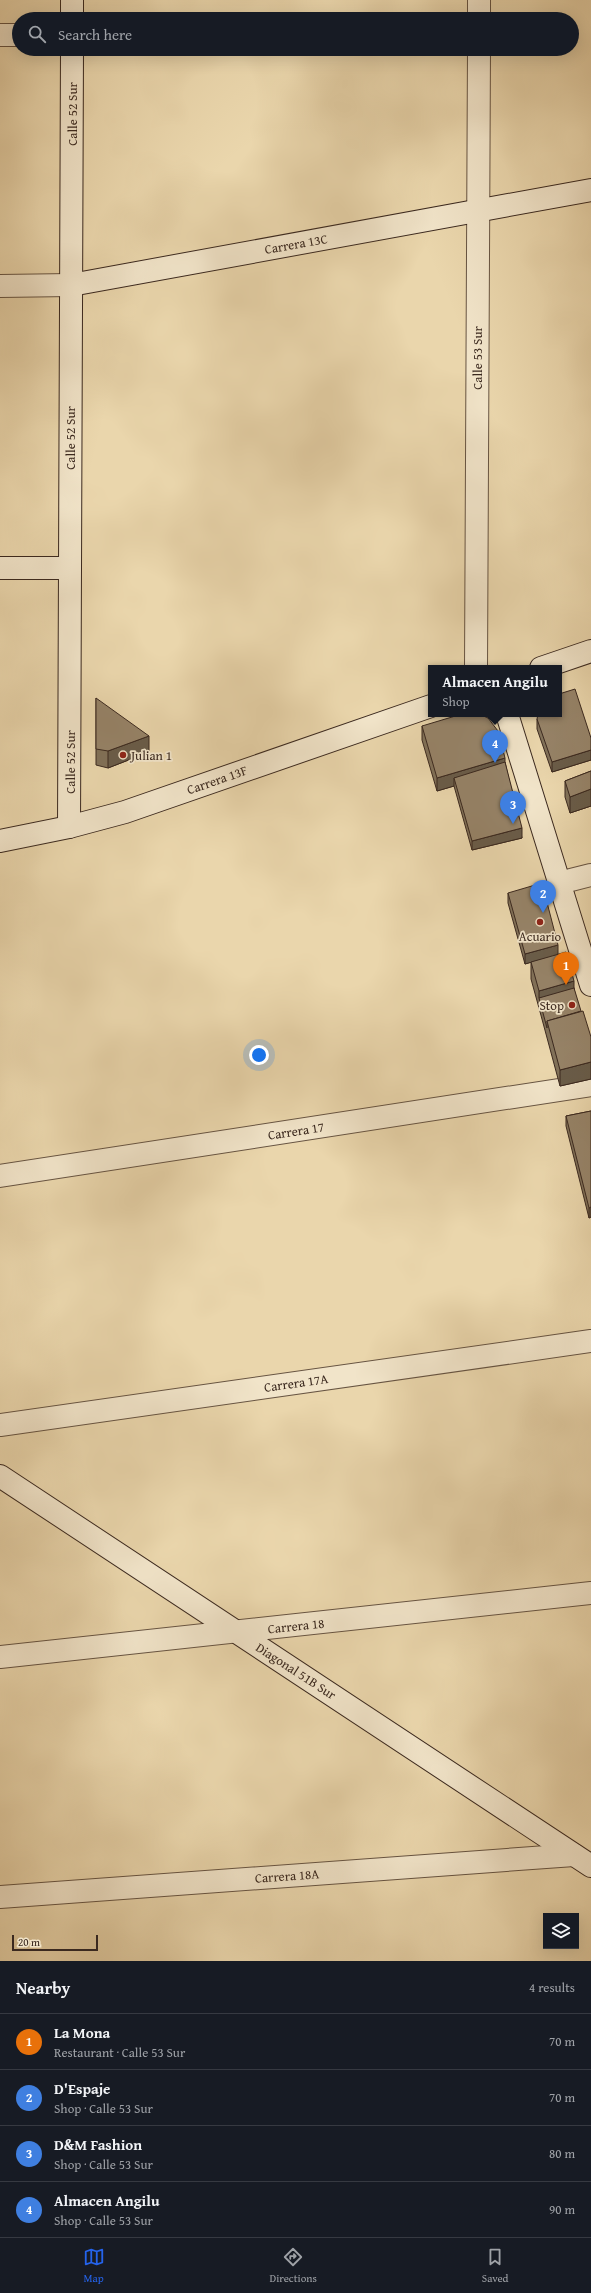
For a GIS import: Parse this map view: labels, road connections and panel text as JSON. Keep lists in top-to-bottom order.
{
  "streets": {
    "street": [
      "Calle 52 Sur",
      "Carrera 13C",
      "Calle 53 Sur",
      "Carrera 13F",
      "Carrera 17",
      "Carrera 17A",
      "Carrera 18",
      "Diagonal 51B Sur",
      "Carrera 18A"
    ]
  },
  "crossings": [
    ["Calle 52 Sur", "Carrera 13C"],
    ["Calle 52 Sur", "Carrera 13F"],
    ["Carrera 13C", "Calle 53 Sur"],
    ["Carrera 18", "Diagonal 51B Sur"],
    ["Diagonal 51B Sur", "Carrera 18A"]
  ],
  "places": ["Julian 1", "Acuario", "Stop"],
  "scale_bar": "20 m",
  "page": {
    "search": "Search here",
    "popup": ["Almacen Angilu", "Shop"],
    "pins": [
      "4",
      "3",
      "2",
      "1"
    ],
    "scale": "20 m",
    "heading": ["Nearby", "4 results"],
    "list": [
      {
        "mark": "1",
        "name": "La Mona",
        "note": "Restaurant · Calle 53 Sur",
        "value": "70 m"
      },
      {
        "mark": "2",
        "name": "D'Espaje",
        "note": "Shop · Calle 53 Sur",
        "value": "70 m"
      },
      {
        "mark": "3",
        "name": "D&M Fashion",
        "note": "Shop · Calle 53 Sur",
        "value": "80 m"
      },
      {
        "mark": "4",
        "name": "Almacen Angilu",
        "note": "Shop · Calle 53 Sur",
        "value": "90 m"
      }
    ],
    "nav": ["Map", "Directions", "Saved"]
  }
}
